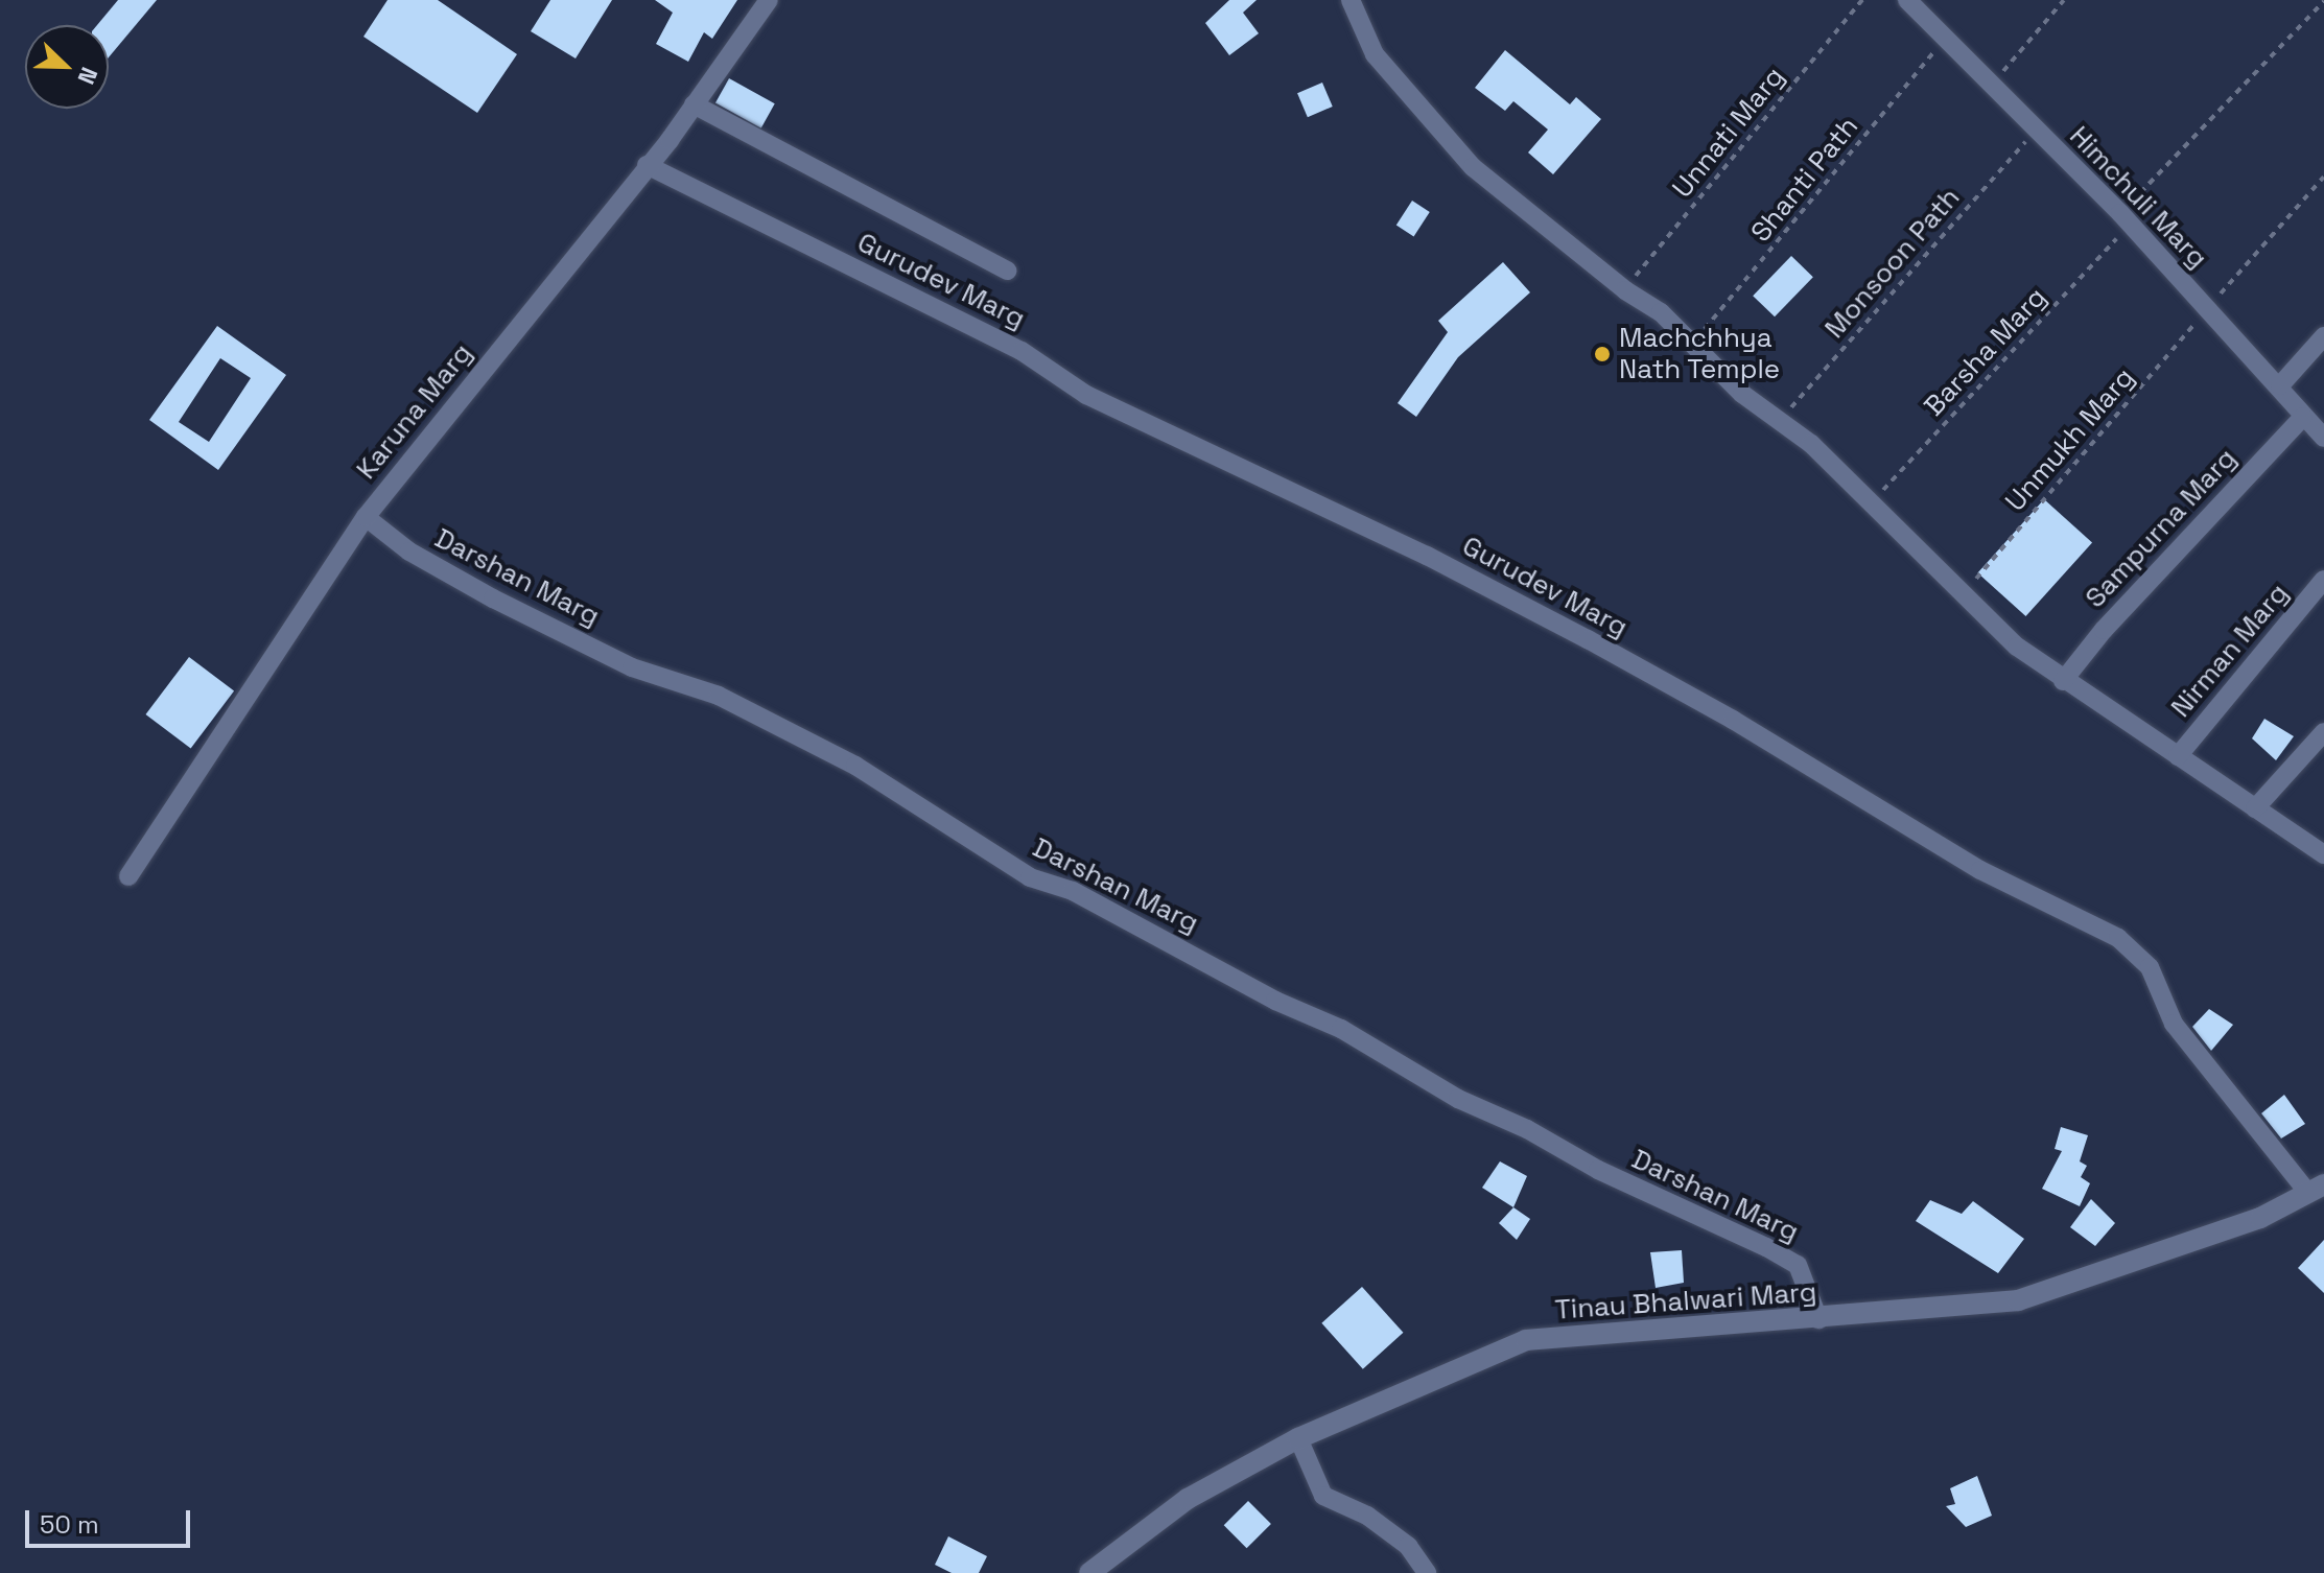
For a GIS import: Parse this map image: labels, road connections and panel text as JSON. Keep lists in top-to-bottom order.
{
  "streets": {
    "street": [
      "Himchuli Marg",
      "Gurudev Marg",
      "Karuna Marg",
      "Sampurna Marg",
      "Darshan Marg",
      "Nirman Marg",
      "Tinau Bhalwari Marg"
    ],
    "path": [
      "Unnati Marg",
      "Shanti Path",
      "Monsoon Path",
      "Barsha Marg",
      "Unmukh Marg"
    ]
  },
  "crossings": [
    ["Shanti Path", "Himchuli Marg"],
    ["Himchuli Marg", "Monsoon Path"],
    ["Himchuli Marg", "Barsha Marg"],
    ["Himchuli Marg", "Unmukh Marg"],
    ["Himchuli Marg", "Sampurna Marg"],
    ["Gurudev Marg", "Karuna Marg"],
    ["Gurudev Marg", "Tinau Bhalwari Marg"],
    ["Karuna Marg", "Darshan Marg"],
    ["Darshan Marg", "Tinau Bhalwari Marg"]
  ],
  "places": ["Machchhya Nath Temple"],
  "scale_bar": "50 m",
  "north": "bottom right"
}
